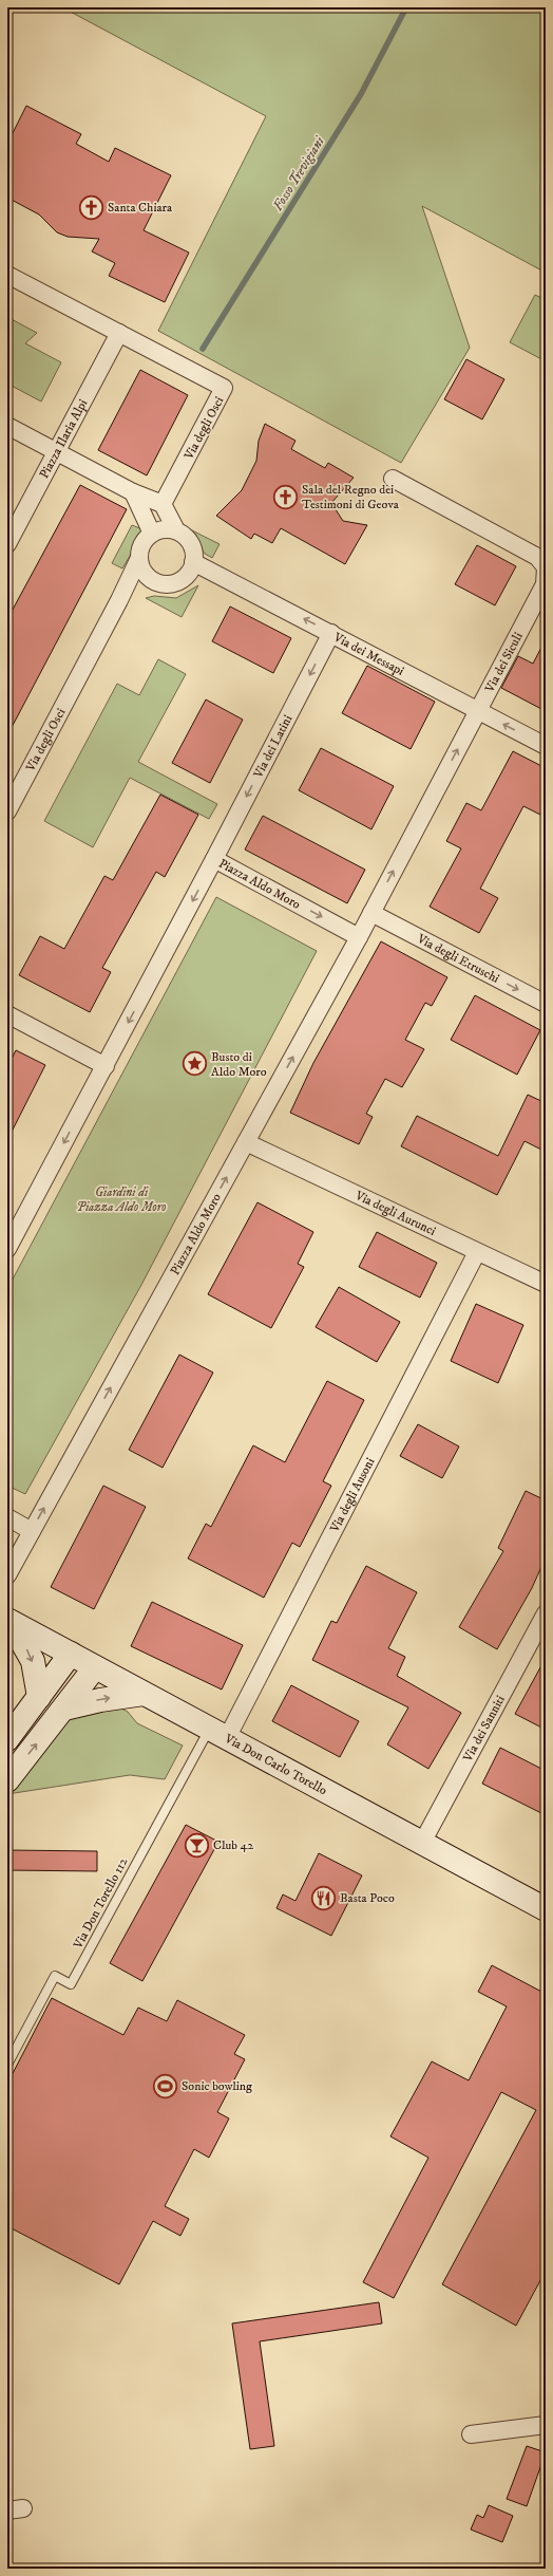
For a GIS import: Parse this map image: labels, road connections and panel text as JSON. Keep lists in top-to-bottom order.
{
  "streets": {
    "main road": ["Via Don Carlo Torello"],
    "street": [
      "Via degli Osci",
      "Piazza Ilaria Alpi",
      "Via dei Messapi",
      "Via dei Siculi",
      "Via dei Latini",
      "Piazza Aldo Moro",
      "Via degli Etruschi",
      "Via degli Aurunci",
      "Via degli Ausoni",
      "Via dei Sanniti"
    ],
    "lane": ["Via Don Torello 112"]
  },
  "crossings": [
    ["Via degli Osci", "Piazza Ilaria Alpi"],
    ["Via degli Osci", "Via dei Messapi"],
    ["Via dei Messapi", "Via dei Siculi"],
    ["Via dei Messapi", "Via dei Latini"],
    ["Via dei Siculi", "Piazza Aldo Moro"],
    ["Via dei Siculi", "Via degli Etruschi"],
    ["Via dei Latini", "Piazza Aldo Moro"],
    ["Piazza Aldo Moro", "Via degli Etruschi"],
    ["Piazza Aldo Moro", "Via degli Aurunci"],
    ["Via degli Aurunci", "Via degli Ausoni"],
    ["Via degli Ausoni", "Via Don Carlo Torello"],
    ["Via degli Ausoni", "Via Don Torello 112"],
    ["Via dei Sanniti", "Via Don Carlo Torello"],
    ["Via Don Carlo Torello", "Via Don Torello 112"]
  ],
  "one_way": [
    "Via dei Messapi",
    "Via dei Siculi",
    "Via dei Latini",
    "Via degli Etruschi"
  ],
  "water": ["Fosso Trevigiani"],
  "parks": ["Giardini di Piazza Aldo Moro"],
  "places": {
    "church": ["Santa Chiara", "Sala del Regno dei Testimoni di Geova"],
    "place": ["Busto di Aldo Moro"],
    "bar": ["Club 42"],
    "restaurant": ["Basta Poco"],
    "sports": ["Sonic bowling"]
  }
}
